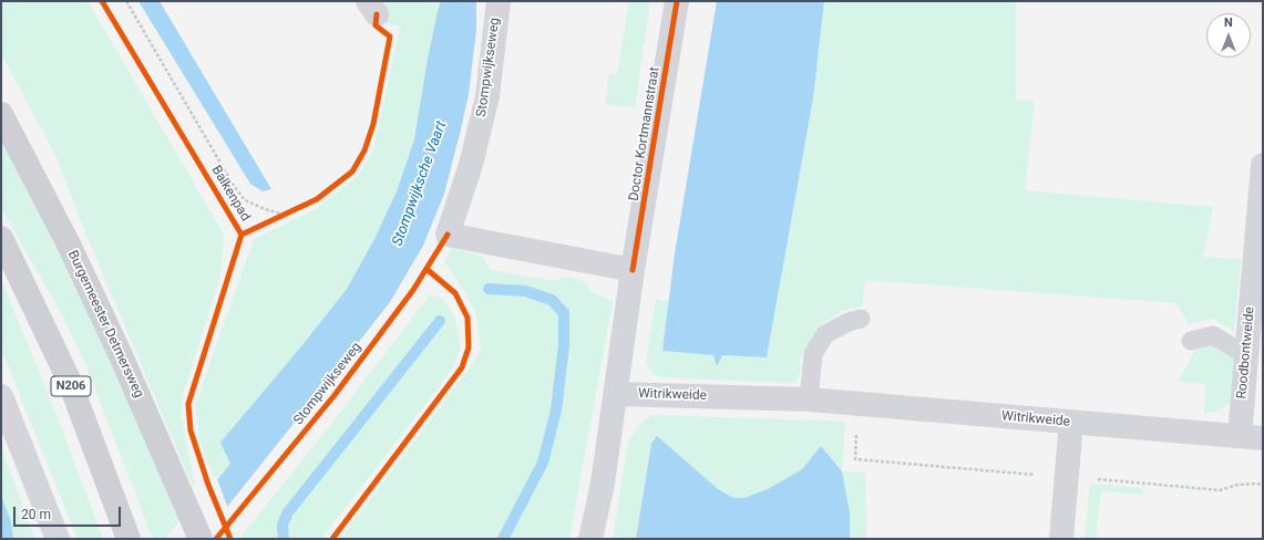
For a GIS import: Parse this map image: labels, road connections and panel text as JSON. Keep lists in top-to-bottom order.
{
  "streets": {
    "main road": ["Burgemeester Detmersweg", "N206"],
    "street": [
      "Stompwijkseweg",
      "Doctor Kortmannstraat",
      "Roodbontweide",
      "Witrikweide"
    ],
    "cycle path": ["Balkenpad"]
  },
  "crossings": [
    ["Stompwijkseweg", "Doctor Kortmannstraat"],
    ["Doctor Kortmannstraat", "Witrikweide"],
    ["Roodbontweide", "Witrikweide"]
  ],
  "water": ["Stompwijksche Vaart"],
  "scale_bar": "20 m",
  "north": "top"
}
